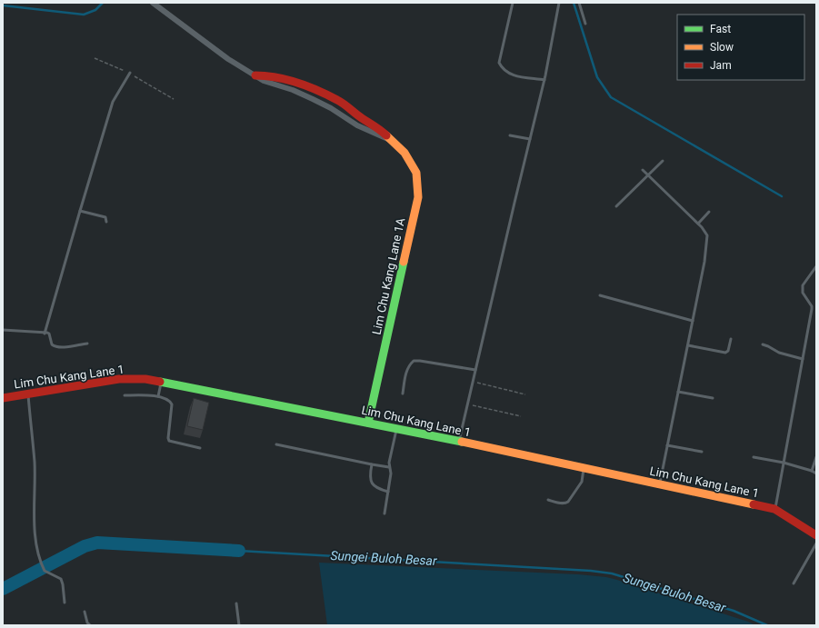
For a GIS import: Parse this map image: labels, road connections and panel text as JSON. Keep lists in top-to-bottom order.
{
  "streets": {
    "street": ["Lim Chu Kang Lane 1A", "Lim Chu Kang Lane 1"]
  },
  "crossings": [
    ["Lim Chu Kang Lane 1A", "Lim Chu Kang Lane 1"]
  ],
  "water": ["Sungei Buloh Besar"],
  "legend": ["Fast", "Slow", "Jam"]
}
